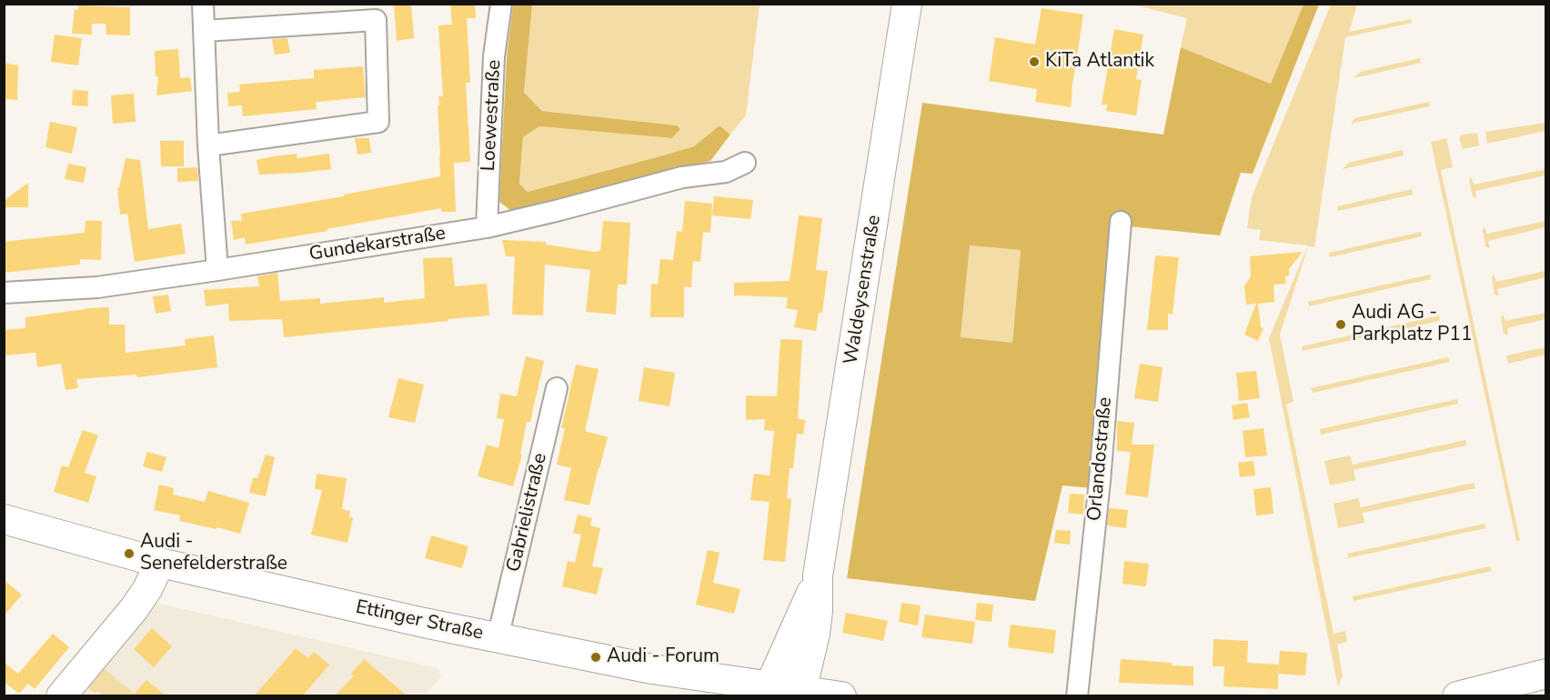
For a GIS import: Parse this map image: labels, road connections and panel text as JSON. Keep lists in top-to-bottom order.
{
  "streets": {
    "street": [
      "Loewestraße",
      "Gundekarstraße",
      "Waldeysenstraße",
      "Orlandostraße",
      "Gabrielistraße",
      "Ettinger Straße"
    ]
  },
  "crossings": [
    ["Loewestraße", "Gundekarstraße"],
    ["Waldeysenstraße", "Ettinger Straße"],
    ["Gabrielistraße", "Ettinger Straße"]
  ],
  "places": [
    "KiTa Atlantik",
    "Audi AG - Parkplatz P11",
    "Audi - Senefelderstraße",
    "Audi - Forum"
  ]
}
